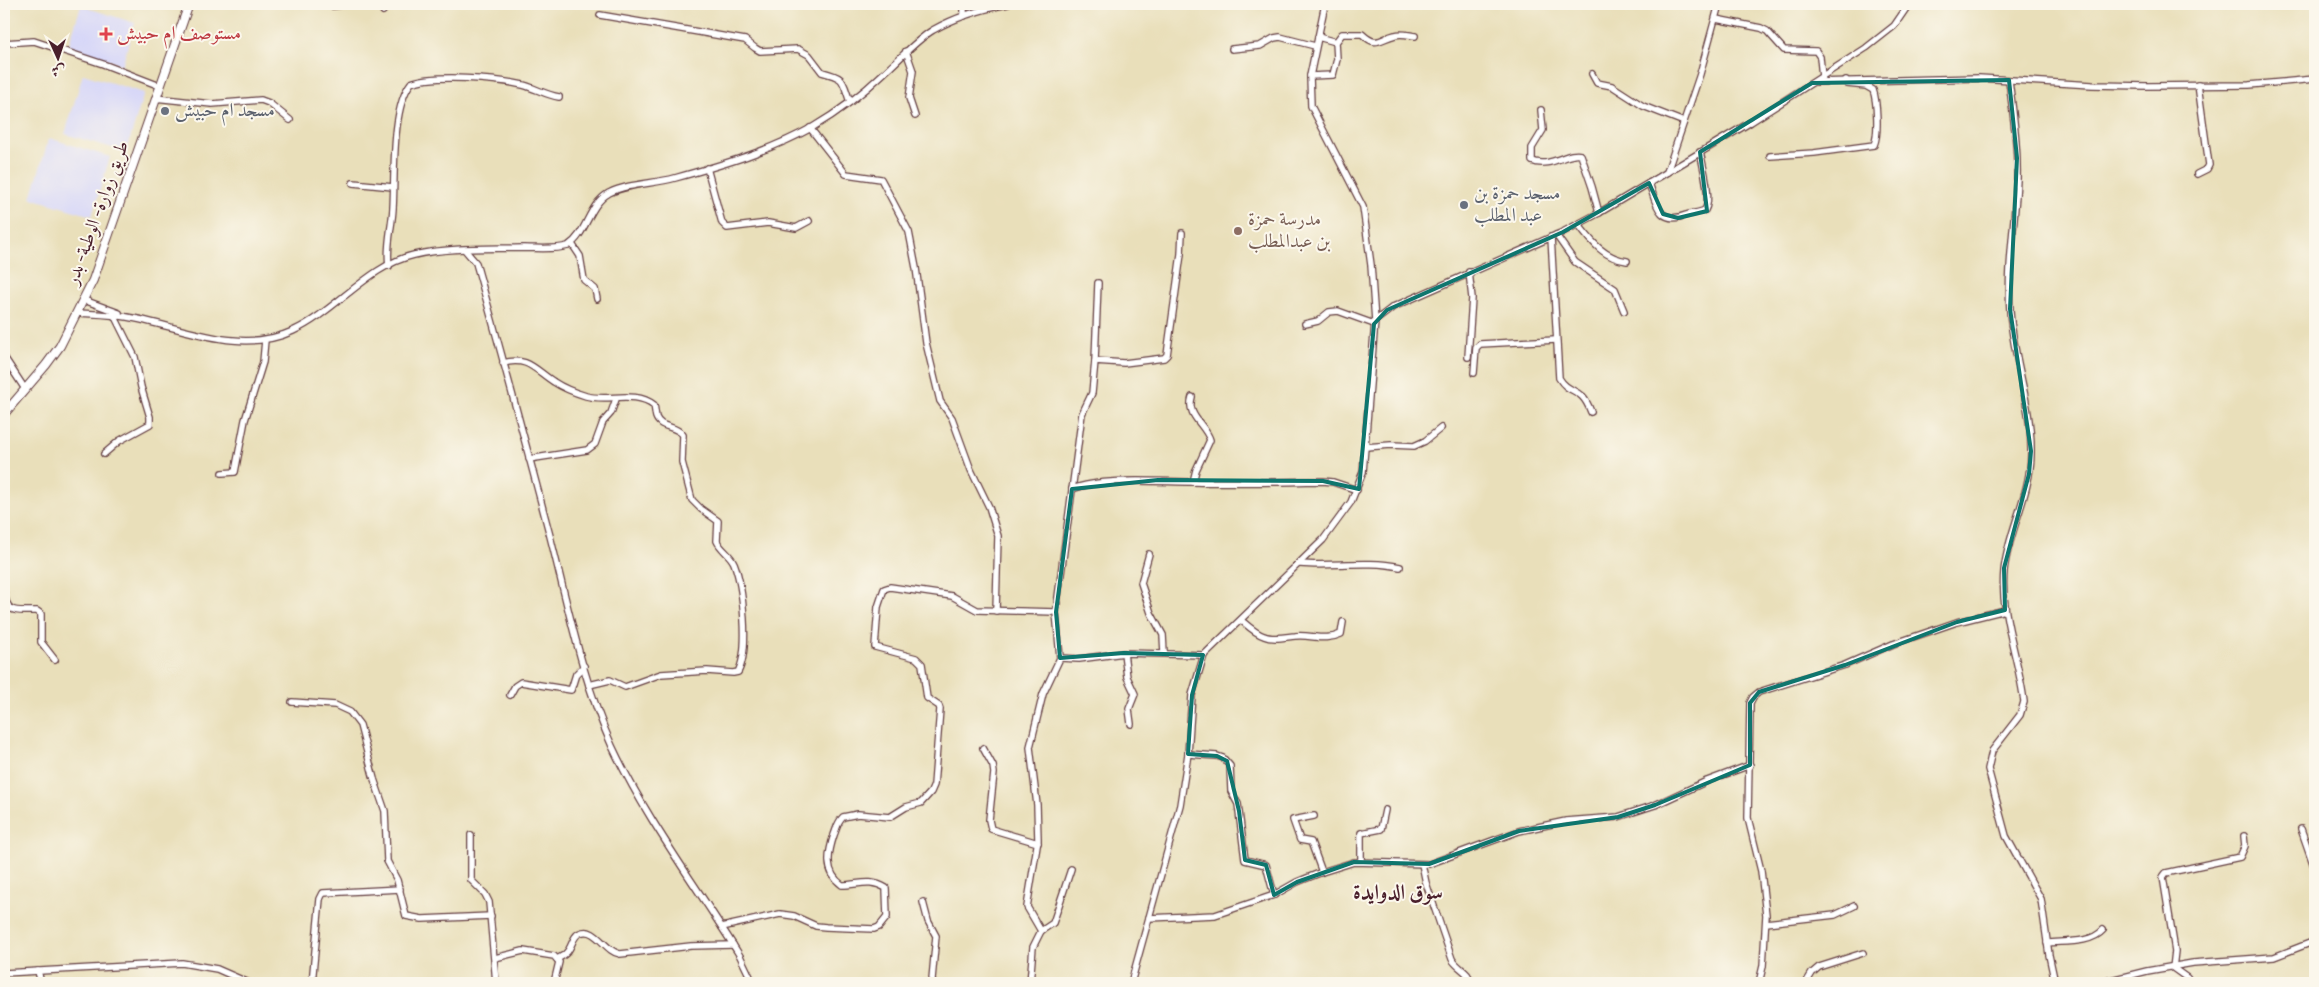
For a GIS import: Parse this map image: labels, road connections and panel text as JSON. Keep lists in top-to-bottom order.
{
  "streets": {
    "highway": ["طريق زوارة- الوطية- بدر"]
  },
  "districts": ["سوق الدوايدة"],
  "places": {
    "health": ["مستوصف ام حبيش"],
    "other": ["مسجد ام حبيش", "مسجد حمزة بن عبد المطلب", "مدرسة حمزة بن عبدالمطلب"]
  },
  "north": "bottom"
}
